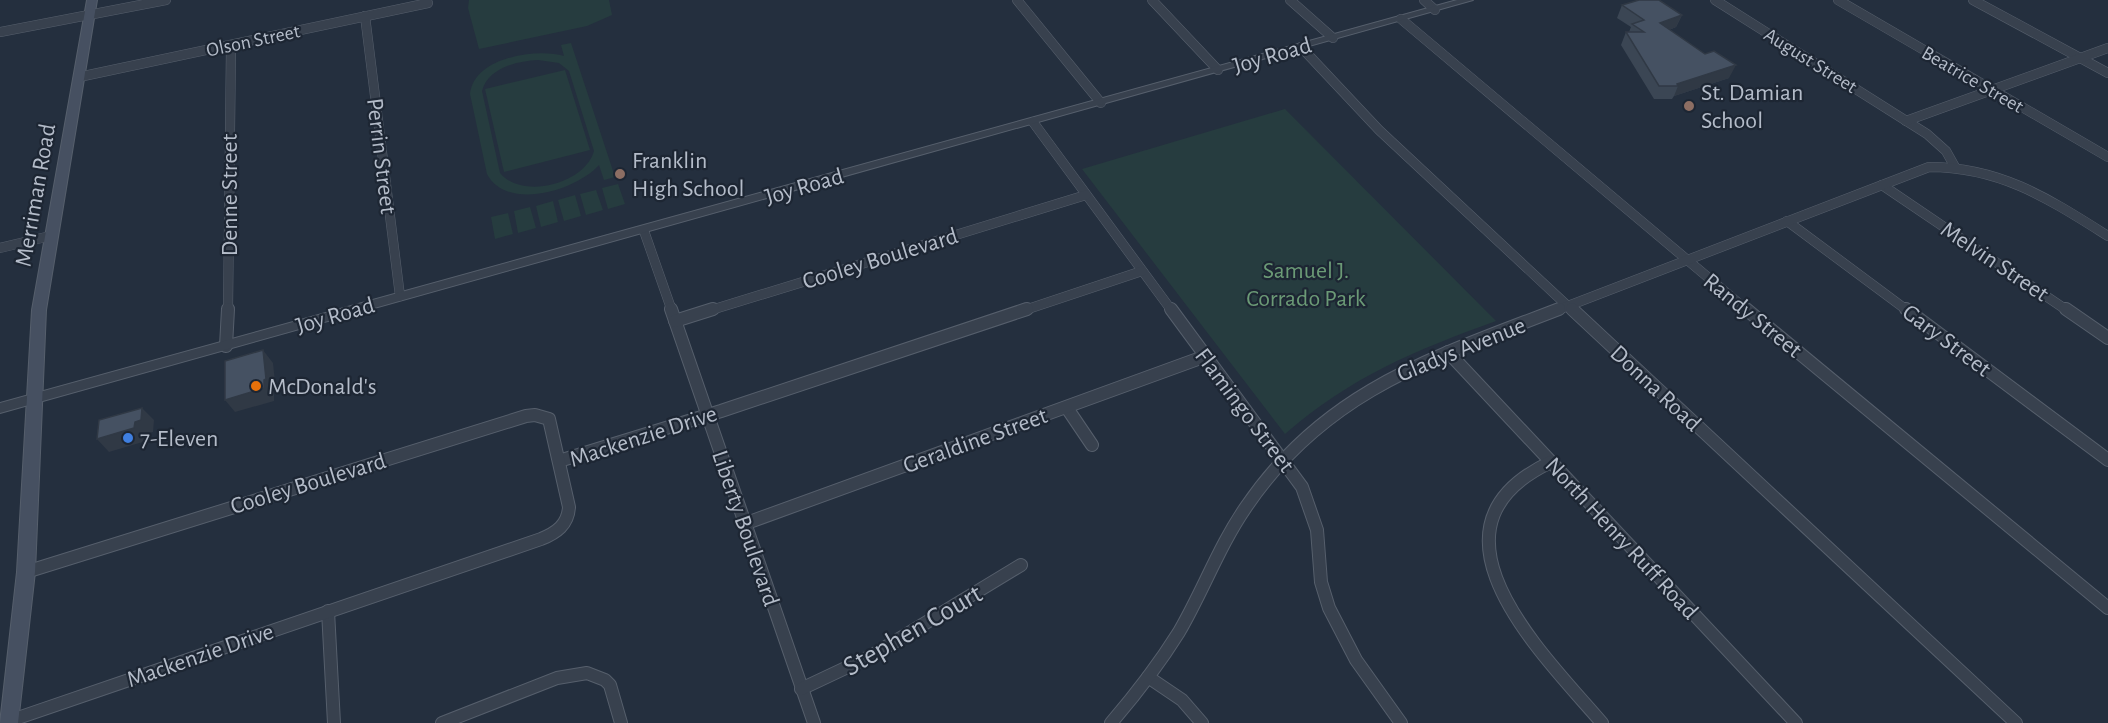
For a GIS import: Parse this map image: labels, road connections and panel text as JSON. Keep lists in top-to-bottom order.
{
  "streets": {
    "main road": ["Merriman Road"],
    "street": [
      "Olson Street",
      "Joy Road",
      "August Street",
      "Beatrice Street",
      "Perrin Street",
      "Denne Street",
      "Cooley Boulevard",
      "Melvin Street",
      "Randy Street",
      "Gary Street",
      "Gladys Avenue",
      "Donna Road",
      "Flamingo Street",
      "Mackenzie Drive",
      "Geraldine Street",
      "Liberty Boulevard",
      "North Henry Ruff Road",
      "Stephen Court"
    ]
  },
  "crossings": [
    ["Olson Street", "Perrin Street"],
    ["Olson Street", "Merriman Road"],
    ["Olson Street", "Denne Street"],
    ["Joy Road", "Perrin Street"],
    ["Joy Road", "Merriman Road"],
    ["Joy Road", "Denne Street"],
    ["Joy Road", "Randy Street"],
    ["Joy Road", "Donna Road"],
    ["Joy Road", "Flamingo Street"],
    ["Joy Road", "Liberty Boulevard"],
    ["Merriman Road", "Cooley Boulevard"],
    ["Merriman Road", "Mackenzie Drive"],
    ["Cooley Boulevard", "Flamingo Street"],
    ["Cooley Boulevard", "Mackenzie Drive"],
    ["Cooley Boulevard", "Liberty Boulevard"],
    ["Melvin Street", "Gladys Avenue"],
    ["Randy Street", "Gladys Avenue"],
    ["Gary Street", "Gladys Avenue"],
    ["Gladys Avenue", "Donna Road"],
    ["Gladys Avenue", "Flamingo Street"],
    ["Gladys Avenue", "North Henry Ruff Road"],
    ["Flamingo Street", "Mackenzie Drive"],
    ["Flamingo Street", "Geraldine Street"],
    ["Mackenzie Drive", "Liberty Boulevard"],
    ["Geraldine Street", "Liberty Boulevard"],
    ["Liberty Boulevard", "Stephen Court"]
  ],
  "parks": ["Samuel J. Corrado Park"],
  "places": [
    "St. Damian School",
    "Franklin High School",
    "McDonald's",
    "7-Eleven"
  ]
}
